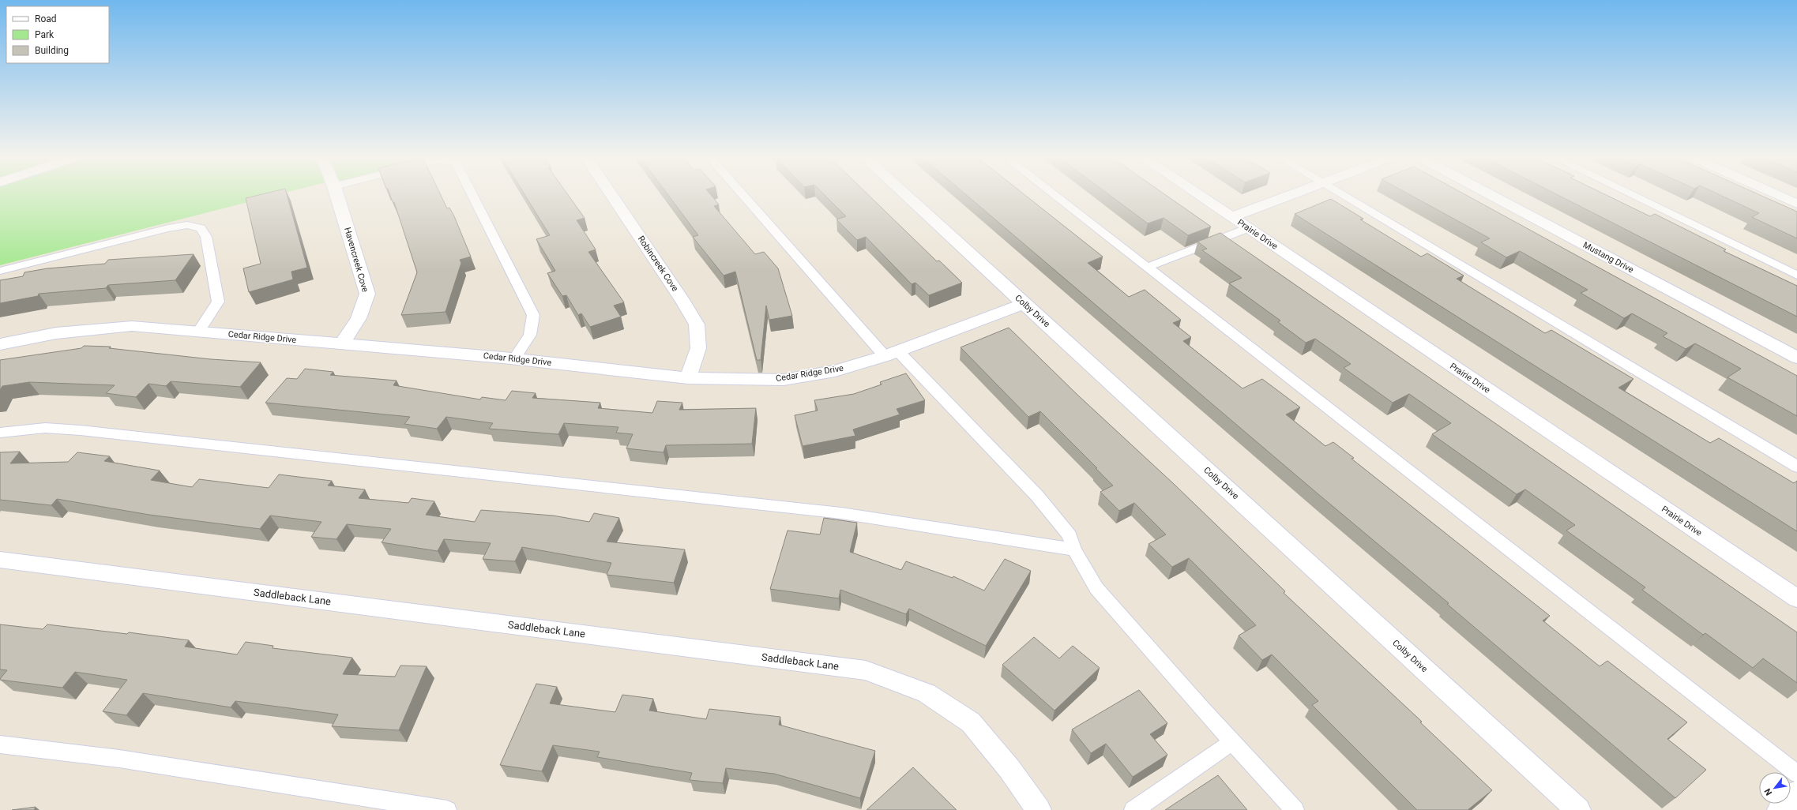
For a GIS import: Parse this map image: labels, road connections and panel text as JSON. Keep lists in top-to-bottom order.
{
  "streets": {
    "street": [
      "Prairie Drive",
      "Mustang Drive",
      "Havencreek Cove",
      "Robincreek Cove",
      "Colby Drive",
      "Cedar Ridge Drive",
      "Saddleback Lane"
    ]
  },
  "crossings": [
    ["Havencreek Cove", "Cedar Ridge Drive"],
    ["Robincreek Cove", "Cedar Ridge Drive"],
    ["Colby Drive", "Cedar Ridge Drive"]
  ],
  "legend": ["Road", "Park", "Building"],
  "north": "bottom left"
}
